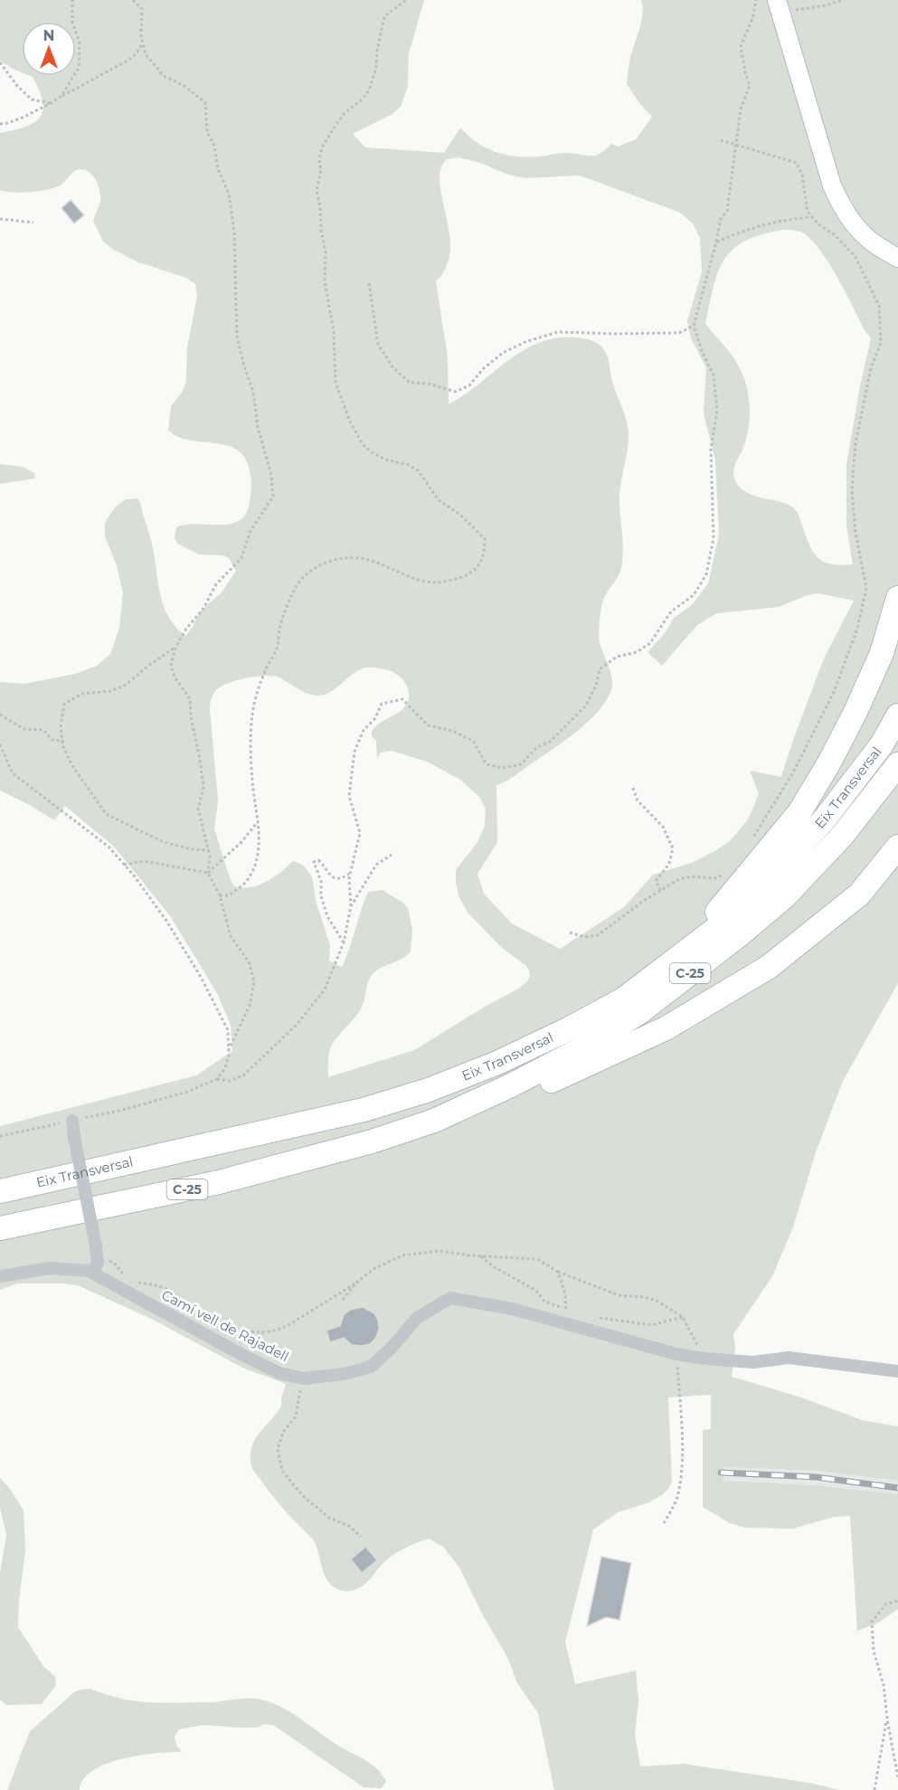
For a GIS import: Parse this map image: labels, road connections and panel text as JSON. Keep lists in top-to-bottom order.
{
  "streets": {
    "highway": ["Eix Transversal", "C-25"],
    "street": ["Camí vell de Rajadell"]
  },
  "north": "top"
}
